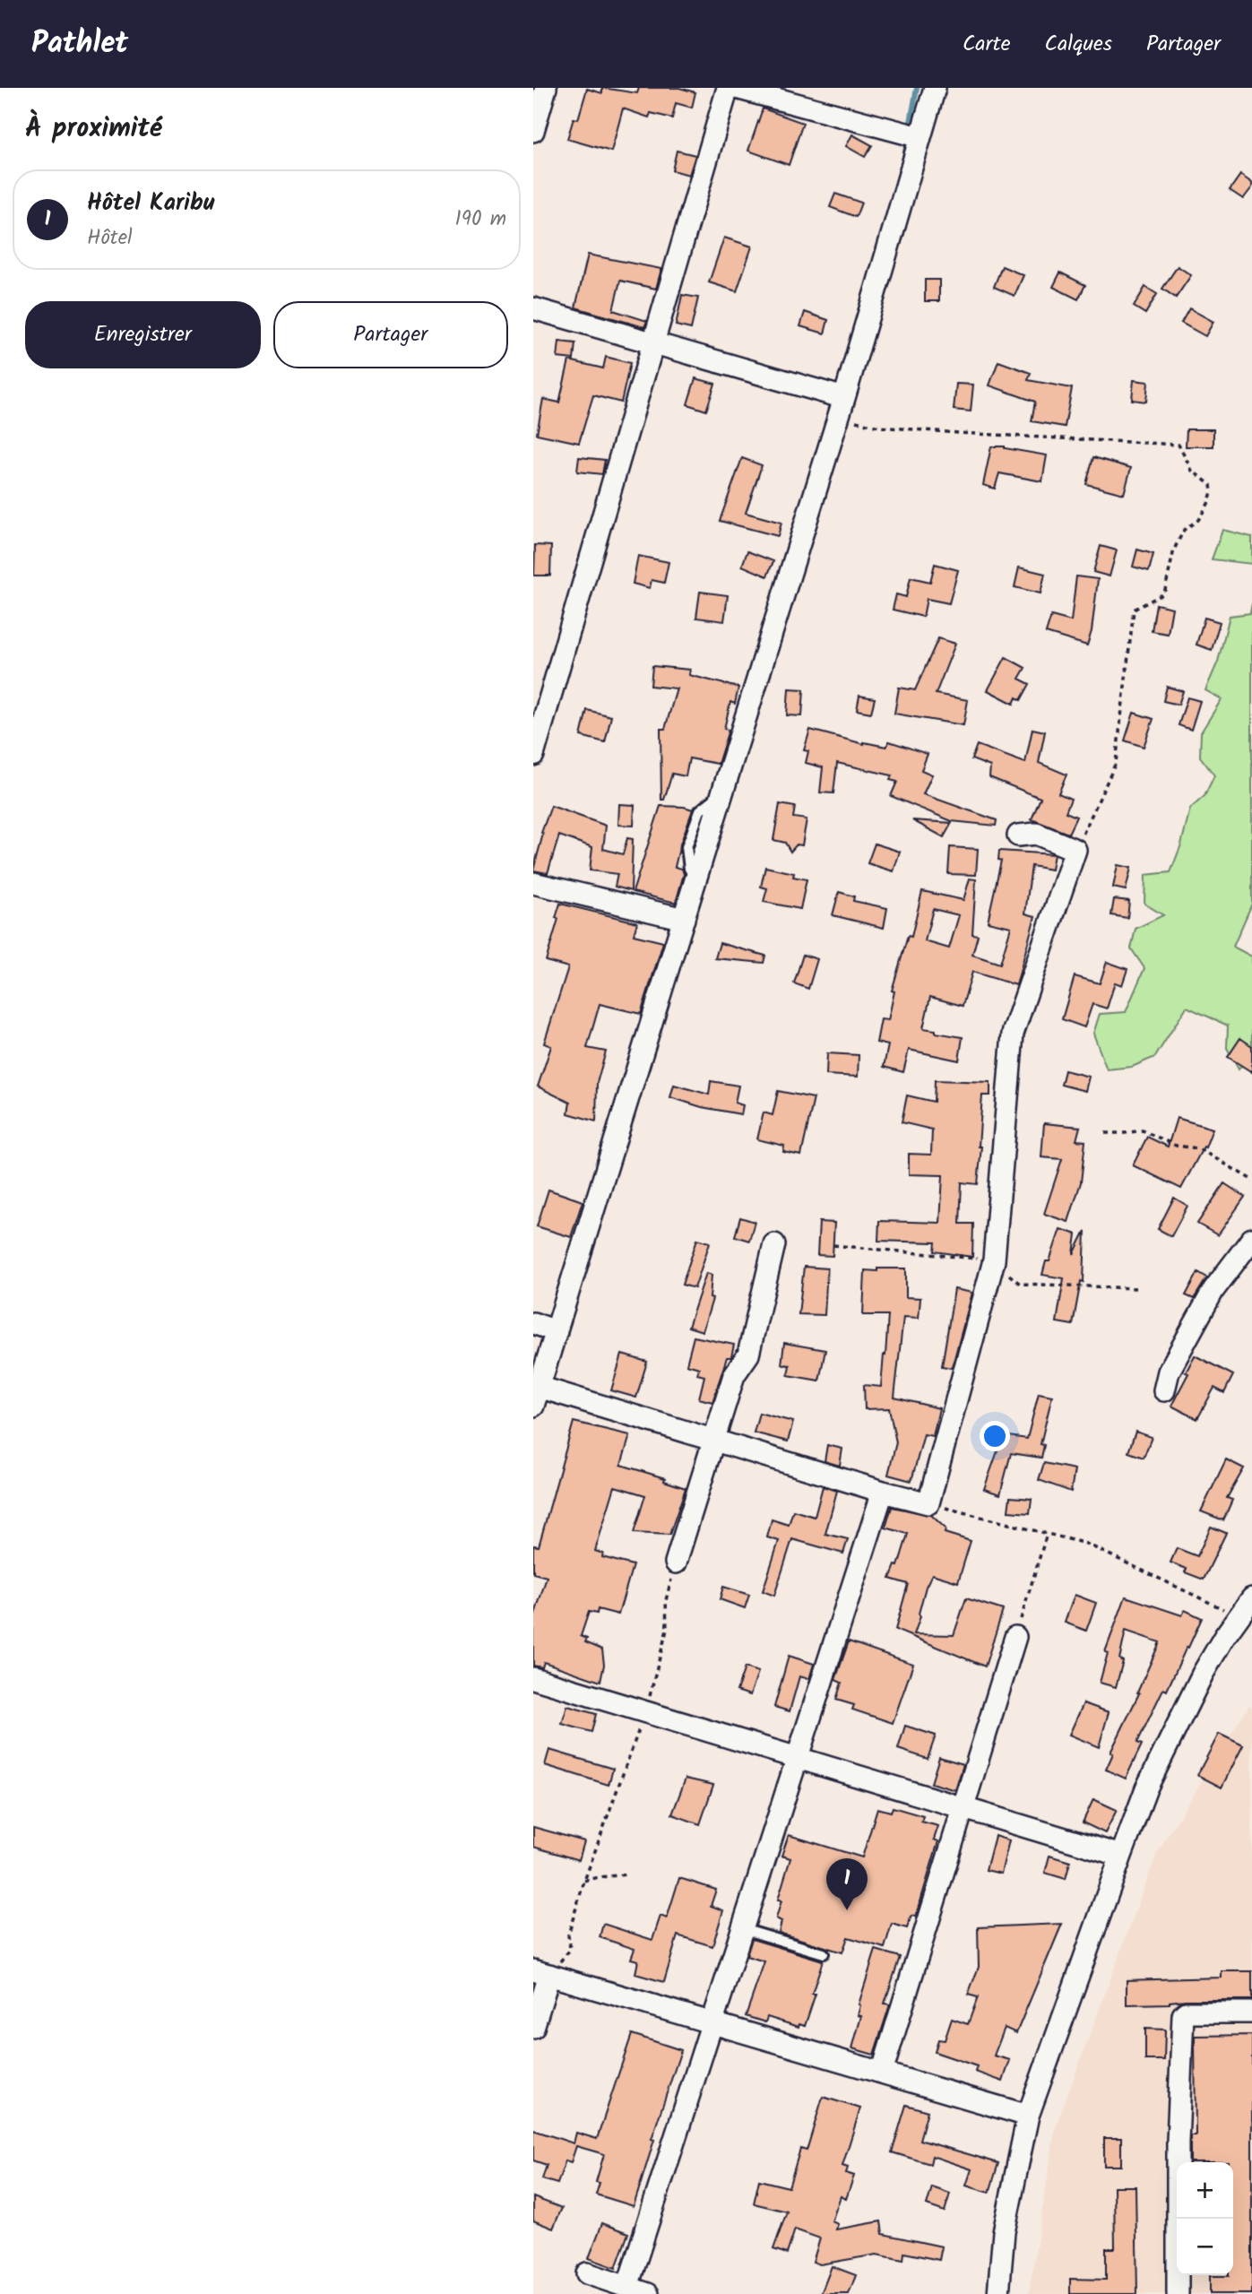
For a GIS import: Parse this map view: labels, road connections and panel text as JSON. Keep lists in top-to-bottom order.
{
  "page": {
    "header": "Pathlet",
    "nav": ["Carte", "Calques", "Partager"],
    "heading": "À proximité",
    "list": [
      {
        "mark": "1",
        "name": "Hôtel Karibu",
        "note": "Hôtel",
        "value": "190 m"
      }
    ],
    "buttons": ["Enregistrer", "Partager"],
    "pins": "1",
    "map_buttons": ["+", "−"]
  }
}
